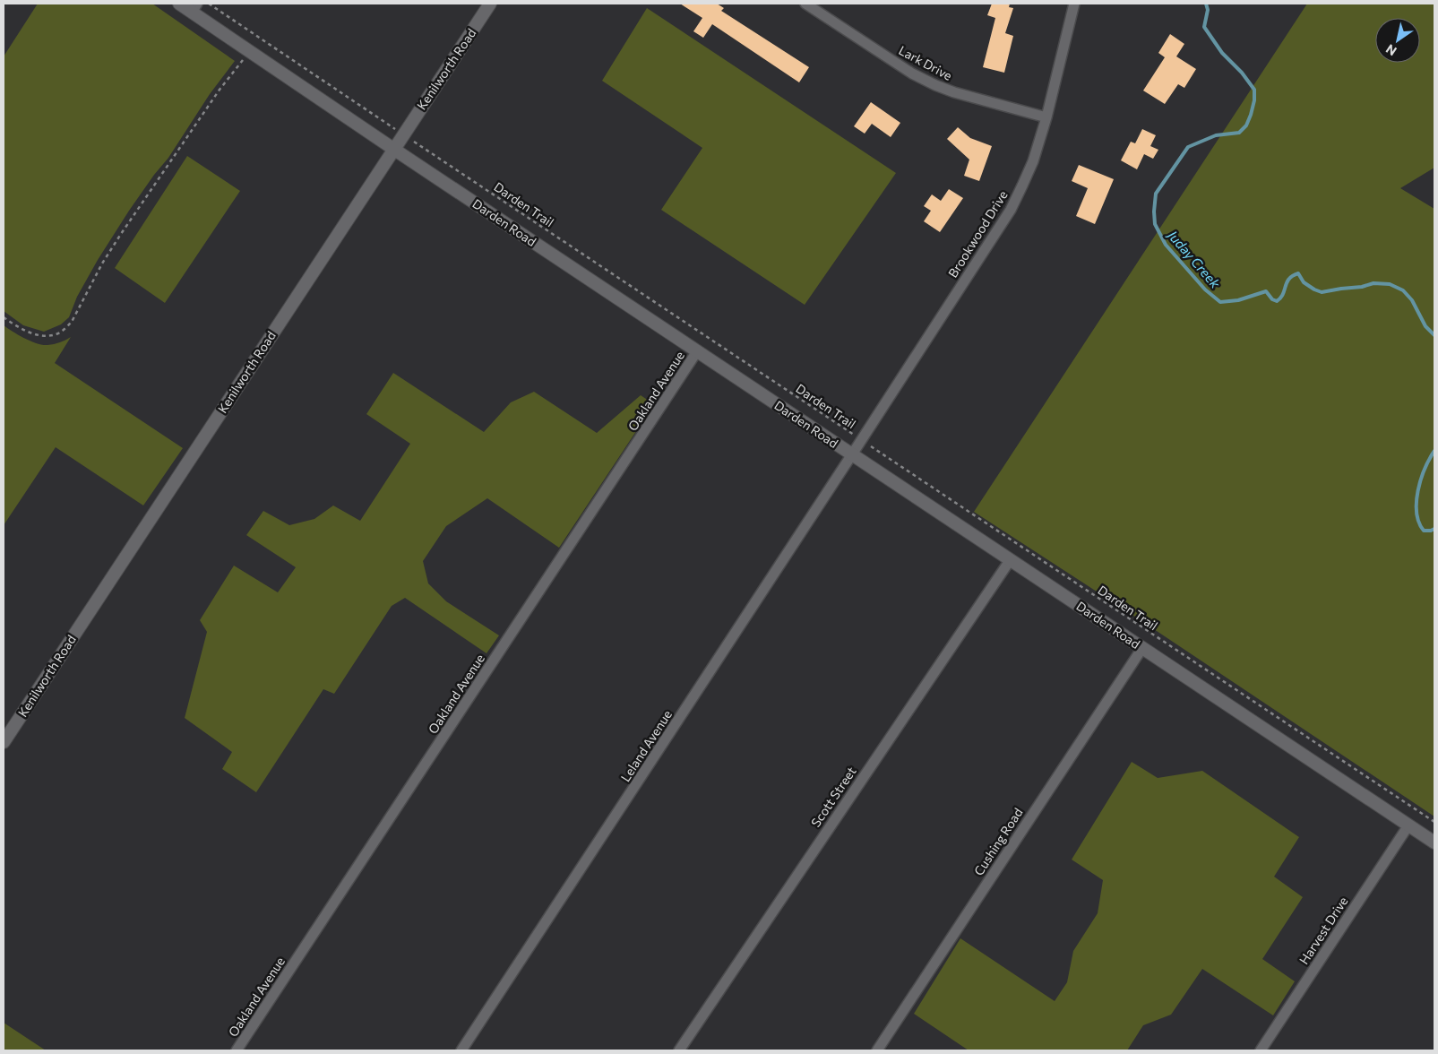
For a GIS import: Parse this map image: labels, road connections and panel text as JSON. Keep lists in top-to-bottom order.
{
  "streets": {
    "street": [
      "Lark Drive",
      "Kenilworth Road",
      "Darden Road",
      "Brookwood Drive",
      "Oakland Avenue",
      "Leland Avenue",
      "Scott Street",
      "Cushing Road",
      "Harvest Drive"
    ],
    "path": ["Darden Trail"]
  },
  "crossings": [
    ["Lark Drive", "Brookwood Drive"],
    ["Kenilworth Road", "Darden Trail"],
    ["Kenilworth Road", "Darden Road"],
    ["Darden Trail", "Brookwood Drive"],
    ["Darden Road", "Brookwood Drive"],
    ["Darden Road", "Oakland Avenue"],
    ["Darden Road", "Leland Avenue"],
    ["Darden Road", "Scott Street"],
    ["Darden Road", "Cushing Road"],
    ["Darden Road", "Harvest Drive"],
    ["Brookwood Drive", "Leland Avenue"]
  ],
  "water": ["Juday Creek"],
  "north": "bottom left"
}
